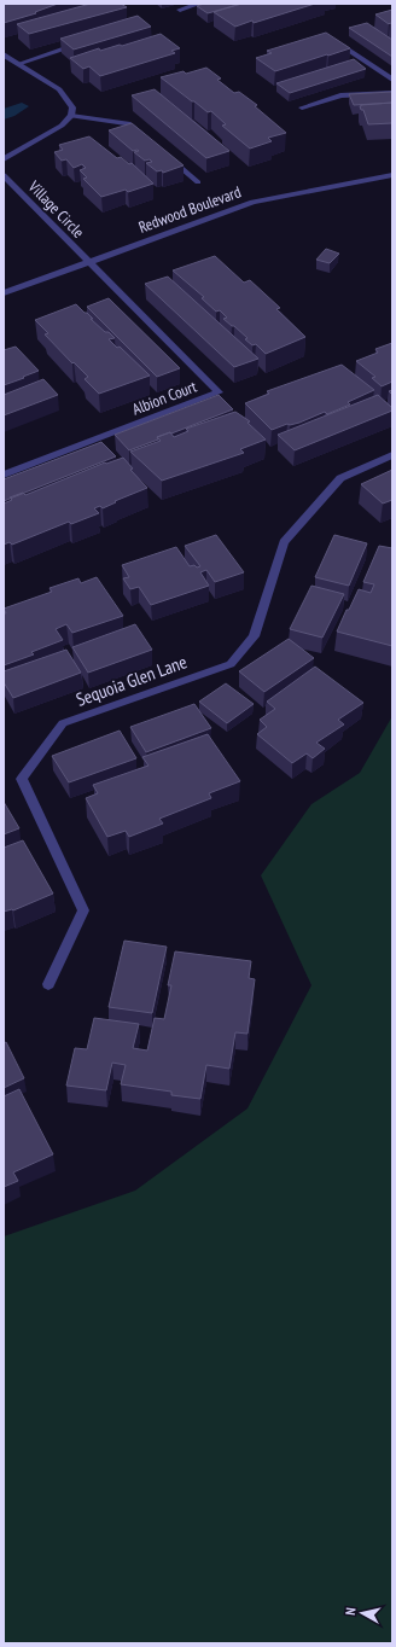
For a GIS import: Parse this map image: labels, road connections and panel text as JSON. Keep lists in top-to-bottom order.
{
  "streets": {
    "street": [
      "Village Circle",
      "Redwood Boulevard",
      "Albion Court",
      "Sequoia Glen Lane"
    ]
  },
  "crossings": [
    ["Village Circle", "Redwood Boulevard"],
    ["Village Circle", "Albion Court"],
    ["Redwood Boulevard", "Albion Court"]
  ],
  "north": "left"
}
